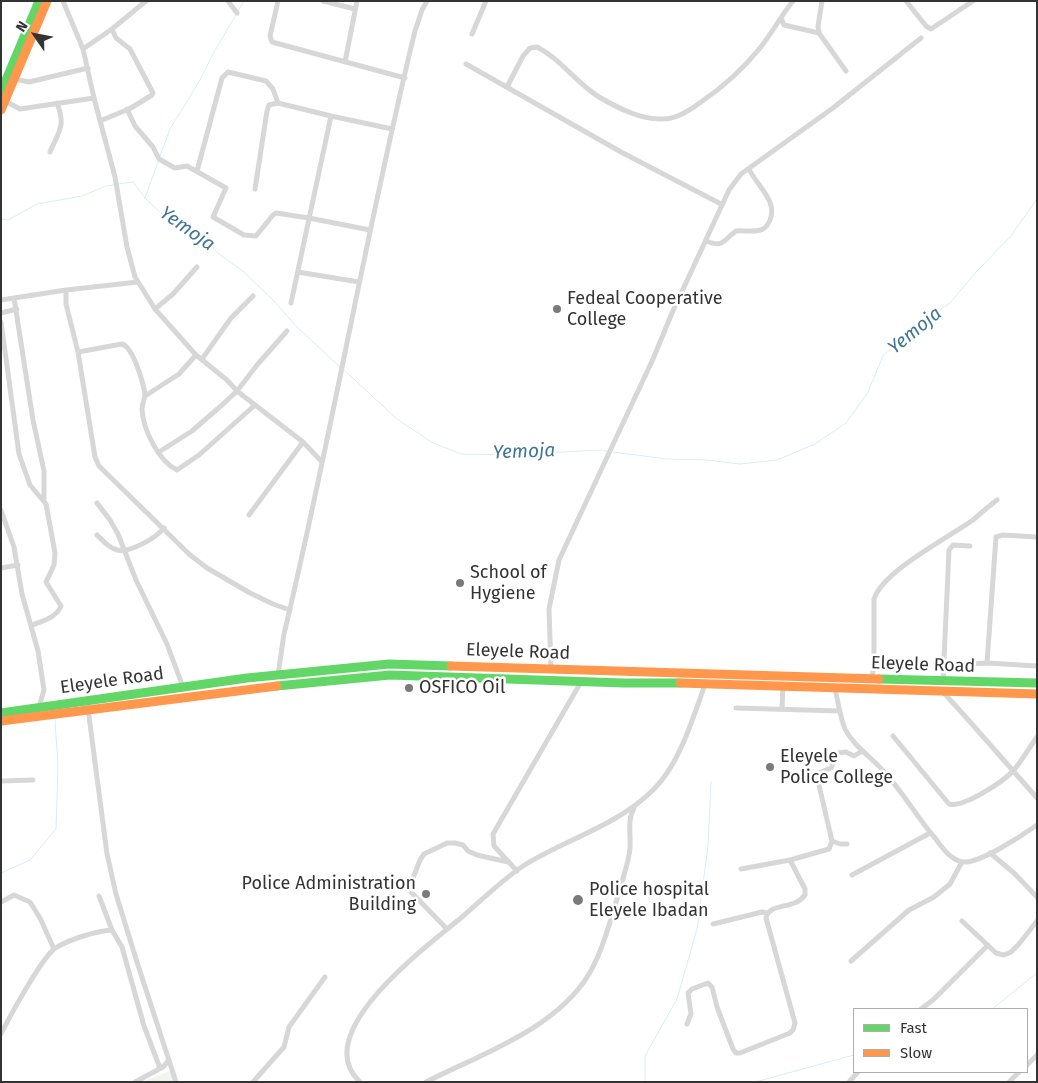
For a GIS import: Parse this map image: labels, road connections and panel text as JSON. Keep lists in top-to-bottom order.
{
  "streets": {
    "main road": ["Eleyele Road"]
  },
  "water": ["Yemoja"],
  "places": [
    "Fedeal Cooperative College",
    "School of Hygiene",
    "OSFICO Oil",
    "Eleyele Police College",
    "Police Administration Building",
    "Police hospital Eleyele Ibadan"
  ],
  "legend": ["Fast", "Slow"],
  "north": "top left"
}
